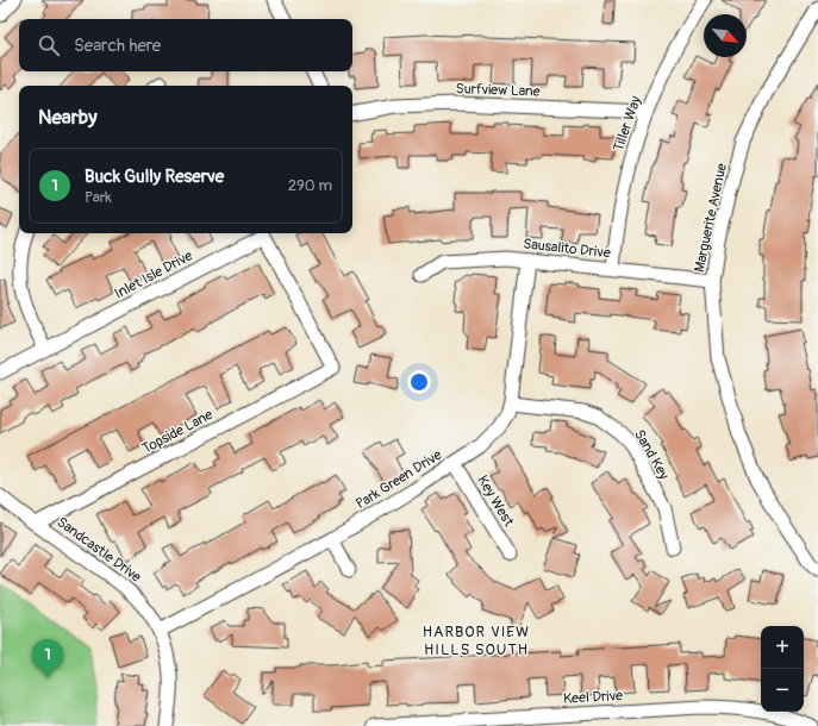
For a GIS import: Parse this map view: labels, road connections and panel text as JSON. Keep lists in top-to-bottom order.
{
  "streets": {
    "street": [
      "Surfview Lane",
      "Tiller Way",
      "Marguerite Avenue",
      "Sausalito Drive",
      "Inlet Isle Drive",
      "Topside Lane",
      "Sand Key",
      "Park Green Drive",
      "Key West",
      "Sandcastle Drive",
      "Keel Drive"
    ]
  },
  "crossings": [
    ["Surfview Lane", "Tiller Way"],
    ["Tiller Way", "Sausalito Drive"],
    ["Marguerite Avenue", "Sausalito Drive"],
    ["Sausalito Drive", "Park Green Drive"],
    ["Inlet Isle Drive", "Topside Lane"],
    ["Topside Lane", "Sandcastle Drive"],
    ["Sand Key", "Park Green Drive"],
    ["Park Green Drive", "Key West"],
    ["Park Green Drive", "Sandcastle Drive"]
  ],
  "districts": ["HARBOR VIEW HILLS SOUTH"],
  "north": "bottom right",
  "page": {
    "search": "Search here",
    "heading": "Nearby",
    "list": [
      {
        "mark": "1",
        "name": "Buck Gully Reserve",
        "note": "Park",
        "value": "290 m"
      }
    ],
    "map_buttons": ["+", "−"],
    "pins": "1"
  }
}
